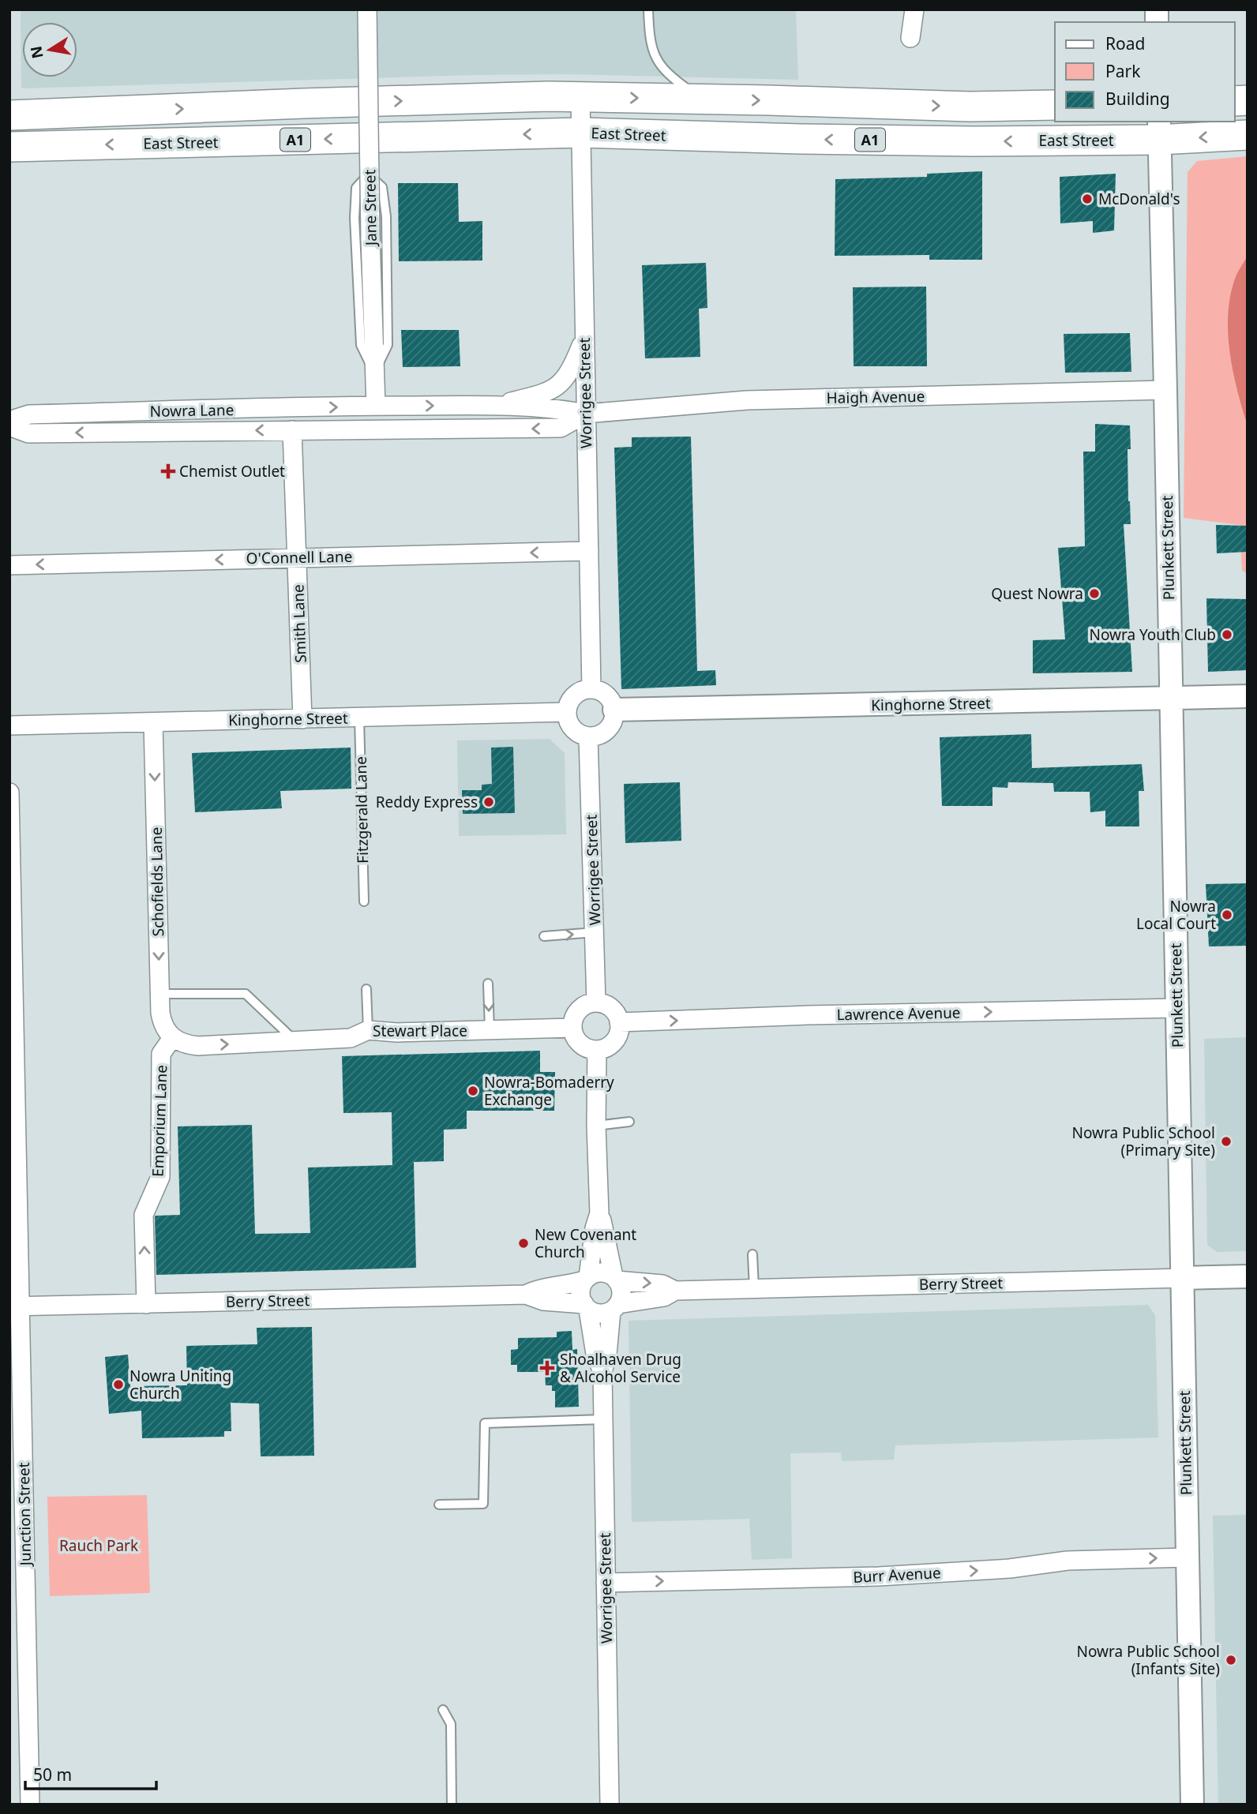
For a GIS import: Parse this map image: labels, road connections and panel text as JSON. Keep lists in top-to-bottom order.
{
  "streets": {
    "highway": ["East Street", "A1"],
    "street": [
      "Jane Street",
      "Worrigee Street",
      "Haigh Avenue",
      "Nowra Lane",
      "Plunkett Street",
      "O'Connell Lane",
      "Smith Lane",
      "Kinghorne Street",
      "Schofields Lane",
      "Lawrence Avenue",
      "Stewart Place",
      "Emporium Lane",
      "Berry Street",
      "Junction Street",
      "Burr Avenue"
    ],
    "lane": ["Fitzgerald Lane"]
  },
  "crossings": [
    ["East Street", "Worrigee Street"],
    ["East Street", "Plunkett Street"],
    ["Jane Street", "Nowra Lane"],
    ["Worrigee Street", "Haigh Avenue"],
    ["Worrigee Street", "Nowra Lane"],
    ["Worrigee Street", "O'Connell Lane"],
    ["Worrigee Street", "Kinghorne Street"],
    ["Worrigee Street", "Lawrence Avenue"],
    ["Worrigee Street", "Stewart Place"],
    ["Worrigee Street", "Berry Street"],
    ["Worrigee Street", "Burr Avenue"],
    ["Haigh Avenue", "Nowra Lane"],
    ["Haigh Avenue", "Plunkett Street"],
    ["Nowra Lane", "Smith Lane"],
    ["Plunkett Street", "Kinghorne Street"],
    ["Plunkett Street", "Lawrence Avenue"],
    ["Plunkett Street", "Berry Street"],
    ["Plunkett Street", "Burr Avenue"],
    ["O'Connell Lane", "Smith Lane"],
    ["Smith Lane", "Kinghorne Street"],
    ["Kinghorne Street", "Fitzgerald Lane"],
    ["Kinghorne Street", "Schofields Lane"],
    ["Schofields Lane", "Stewart Place"],
    ["Schofields Lane", "Emporium Lane"],
    ["Lawrence Avenue", "Stewart Place"],
    ["Stewart Place", "Emporium Lane"],
    ["Emporium Lane", "Berry Street"],
    ["Berry Street", "Junction Street"]
  ],
  "one_way": [
    "O'Connell Lane",
    "Schofields Lane",
    "Lawrence Avenue",
    "Emporium Lane",
    "Burr Avenue"
  ],
  "parks": ["Rauch Park"],
  "places": {
    "other": [
      "McDonald's",
      "Quest Nowra",
      "Nowra Youth Club",
      "Reddy Express",
      "Nowra Local Court",
      "Nowra-Bomaderry Exchange",
      "Nowra Public School (Primary Site)",
      "New Covenant Church",
      "Nowra Uniting Church",
      "Nowra Public School (Infants Site)"
    ],
    "health": ["Chemist Outlet", "Shoalhaven Drug & Alcohol Service"]
  },
  "legend": ["Road", "Park", "Building"],
  "scale_bar": "50 m",
  "north": "left"
}
